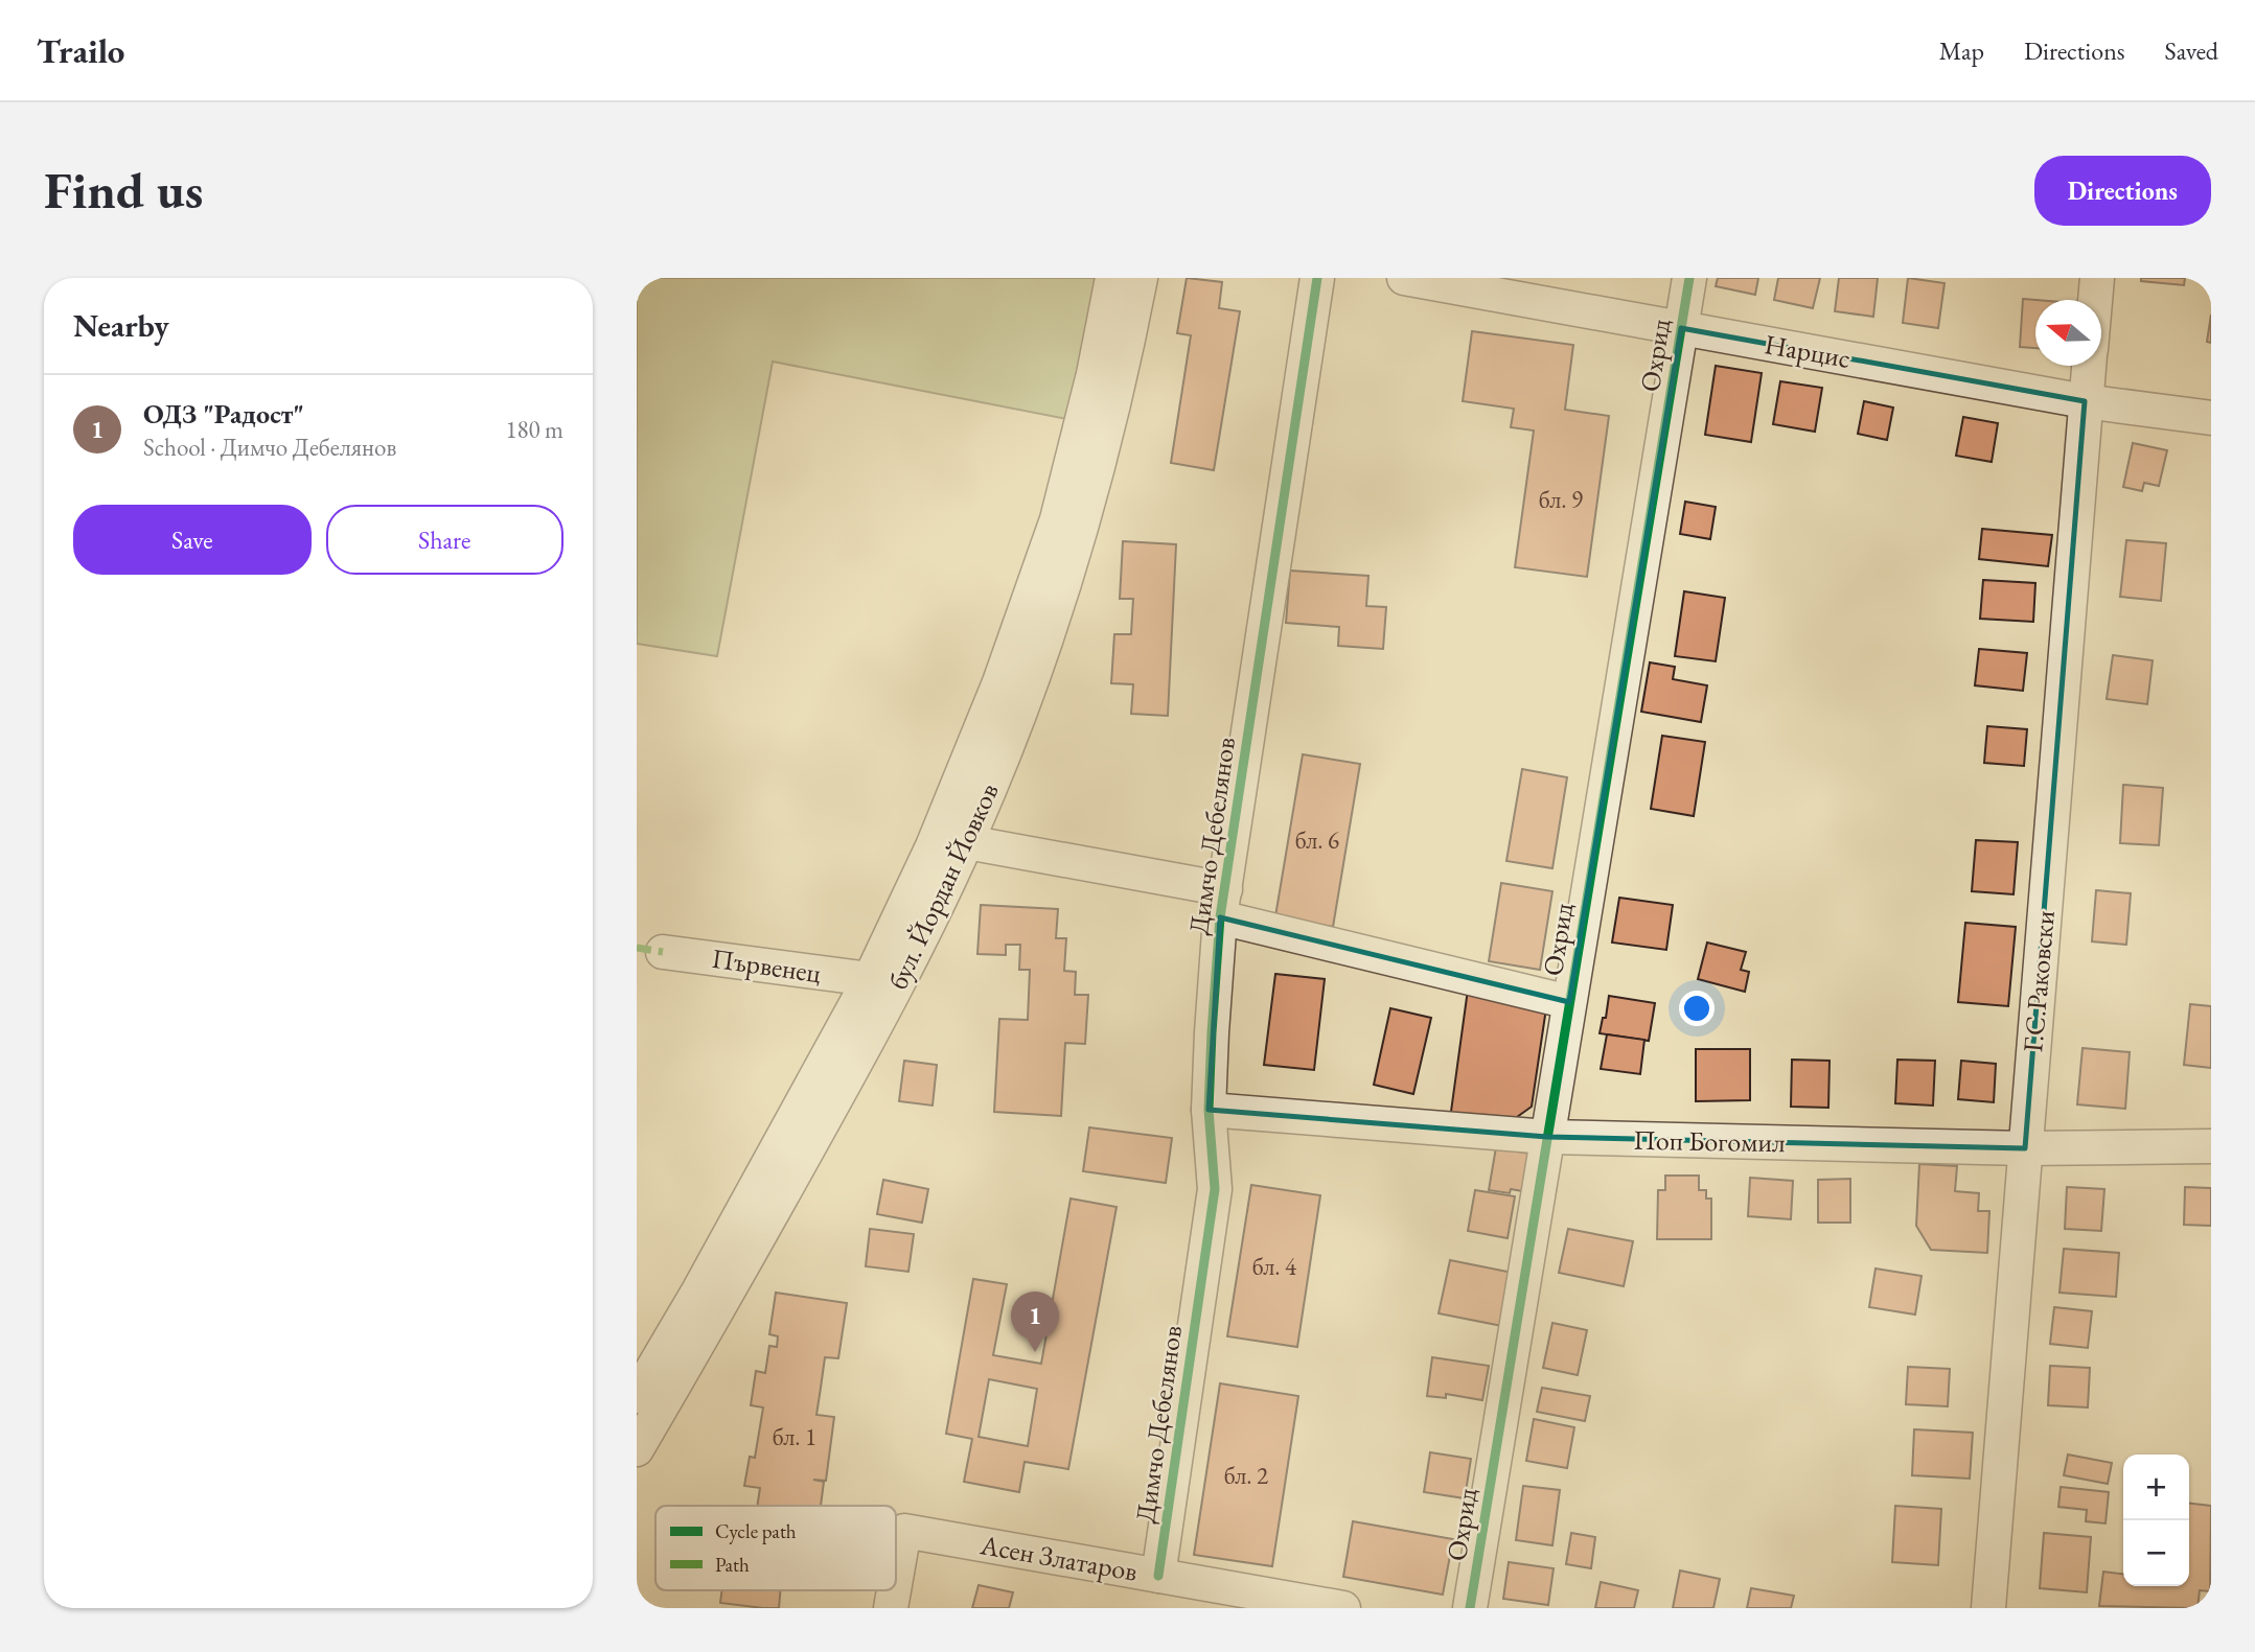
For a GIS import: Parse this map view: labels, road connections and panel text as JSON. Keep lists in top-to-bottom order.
{
  "streets": {
    "street": [
      "Нарцис",
      "Охрид",
      "Димчо Дебелянов",
      "бул. Йордан Йовков",
      "Първенец",
      "Г.С.Раковски",
      "Поп Богомил",
      "Асен Златаров"
    ]
  },
  "crossings": [
    ["Нарцис", "Охрид"],
    ["Нарцис", "Г.С.Раковски"],
    ["Охрид", "Поп Богомил"],
    ["Димчо Дебелянов", "Поп Богомил"],
    ["Димчо Дебелянов", "Асен Златаров"],
    ["бул. Йордан Йовков", "Първенец"],
    ["Г.С.Раковски", "Поп Богомил"]
  ],
  "house_numbers": [
    "бл. 9",
    "бл. 6",
    "бл. 4",
    "бл. 1",
    "бл. 2"
  ],
  "legend": ["Cycle path", "Path"],
  "north": "left",
  "page": {
    "header": "Trailo",
    "nav": ["Map", "Directions", "Saved"],
    "buttons": [
      "Directions",
      ["Save", "Share"]
    ],
    "title": "Find us",
    "heading": "Nearby",
    "list": [
      {
        "mark": "1",
        "name": "ОДЗ \"Радост\"",
        "note": "School · Димчо Дебелянов",
        "value": "180 m"
      }
    ],
    "pins": "1",
    "map_buttons": ["+", "−"]
  }
}
